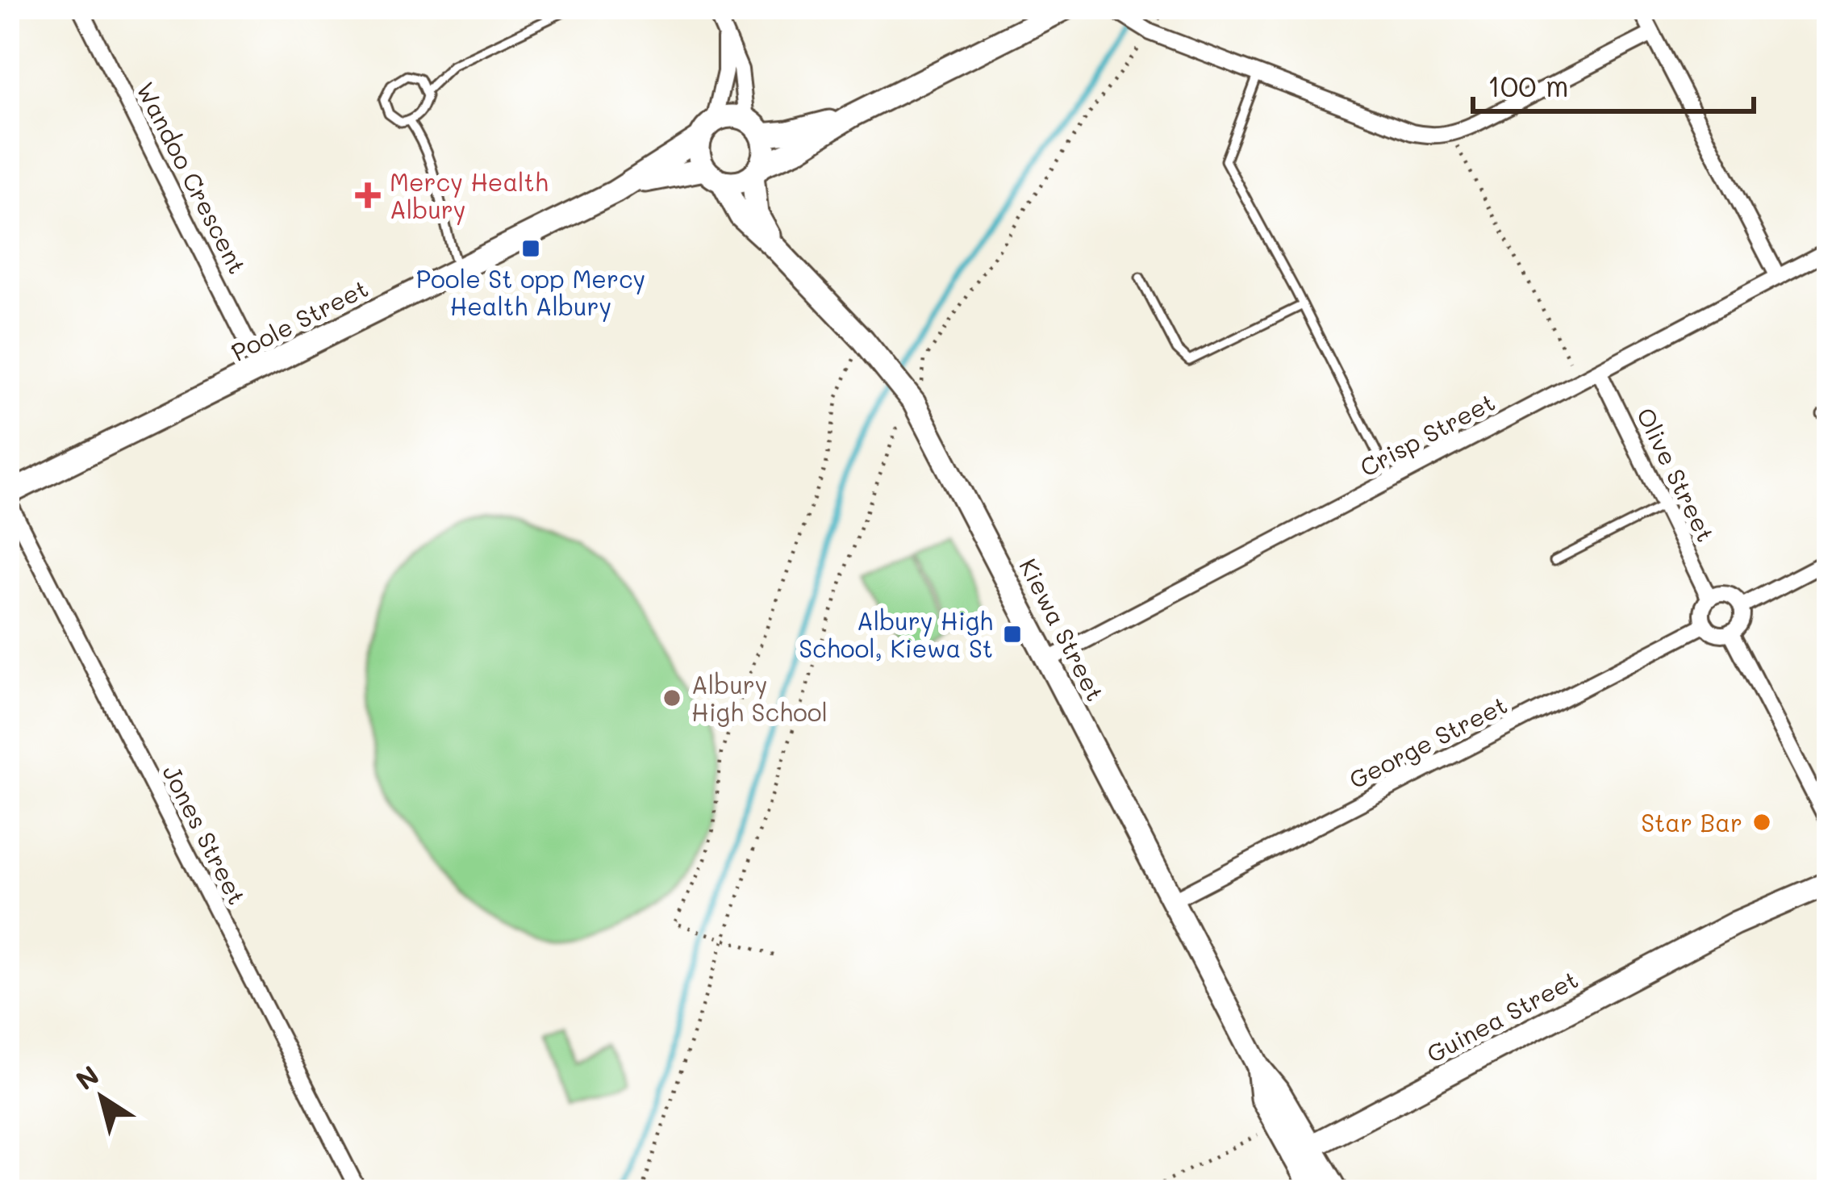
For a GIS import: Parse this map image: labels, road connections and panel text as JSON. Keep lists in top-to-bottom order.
{
  "streets": {
    "street": [
      "Wandoo Crescent",
      "Poole Street",
      "Crisp Street",
      "Olive Street",
      "Kiewa Street",
      "George Street",
      "Jones Street",
      "Guinea Street"
    ]
  },
  "crossings": [
    ["Wandoo Crescent", "Poole Street"],
    ["Poole Street", "Kiewa Street"],
    ["Poole Street", "Jones Street"],
    ["Crisp Street", "Olive Street"],
    ["Crisp Street", "Kiewa Street"],
    ["Olive Street", "George Street"],
    ["Kiewa Street", "George Street"],
    ["Kiewa Street", "Guinea Street"]
  ],
  "places": {
    "health": ["Mercy Health Albury"],
    "transit": ["Poole St opp Mercy Health Albury", "Albury High School, Kiewa St"],
    "other": ["Albury High School", "Star Bar"]
  },
  "scale_bar": "100 m",
  "north": "top left"
}
